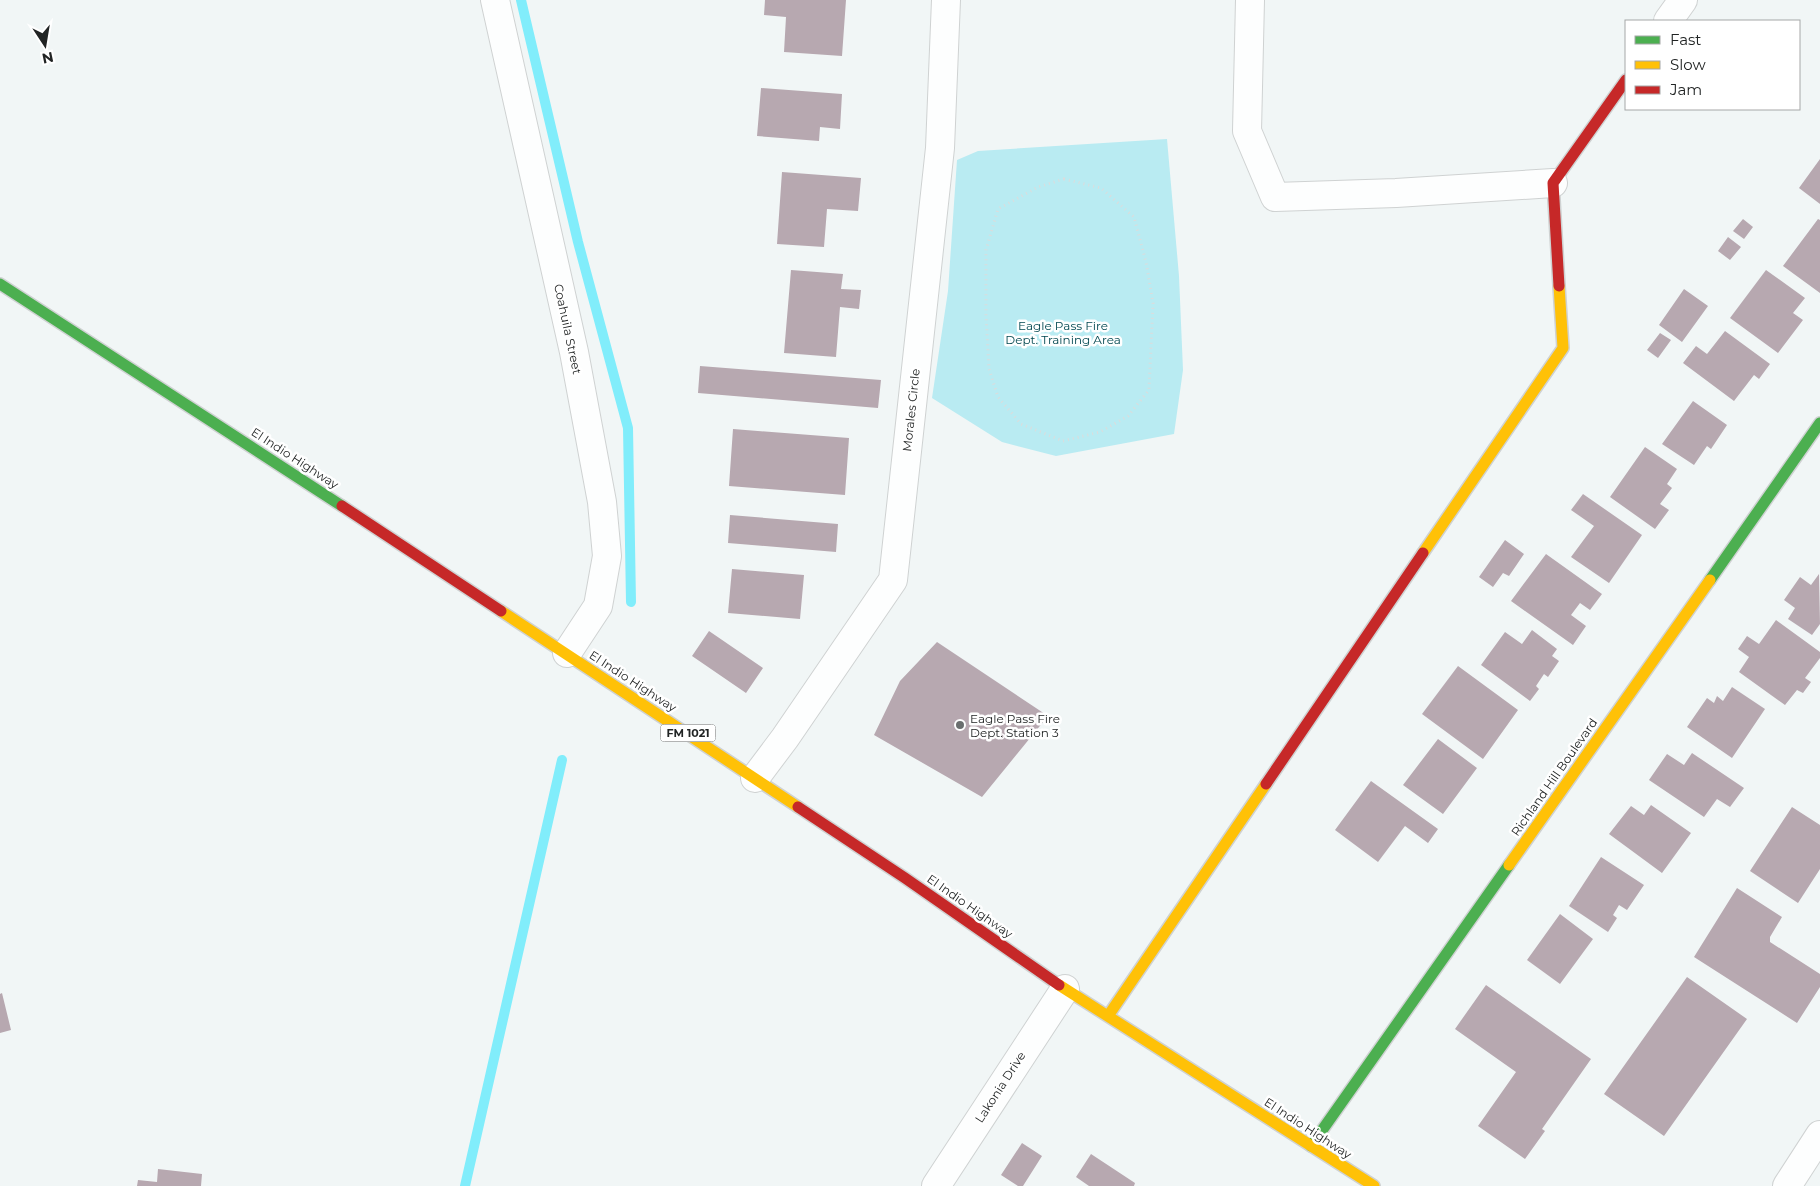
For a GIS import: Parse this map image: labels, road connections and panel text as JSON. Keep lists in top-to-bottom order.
{
  "streets": {
    "street": [
      "Coahuila Street",
      "Morales Circle",
      "El Indio Highway",
      "FM 1021",
      "Richland Hill Boulevard",
      "Lakonia Drive"
    ]
  },
  "crossings": [
    ["Coahuila Street", "El Indio Highway"],
    ["Morales Circle", "El Indio Highway"],
    ["El Indio Highway", "Richland Hill Boulevard"],
    ["El Indio Highway", "Lakonia Drive"]
  ],
  "parks": ["Eagle Pass Fire Dept. Training Area"],
  "places": ["Eagle Pass Fire Dept. Station 3"],
  "legend": ["Fast", "Slow", "Jam"],
  "north": "bottom"
}
